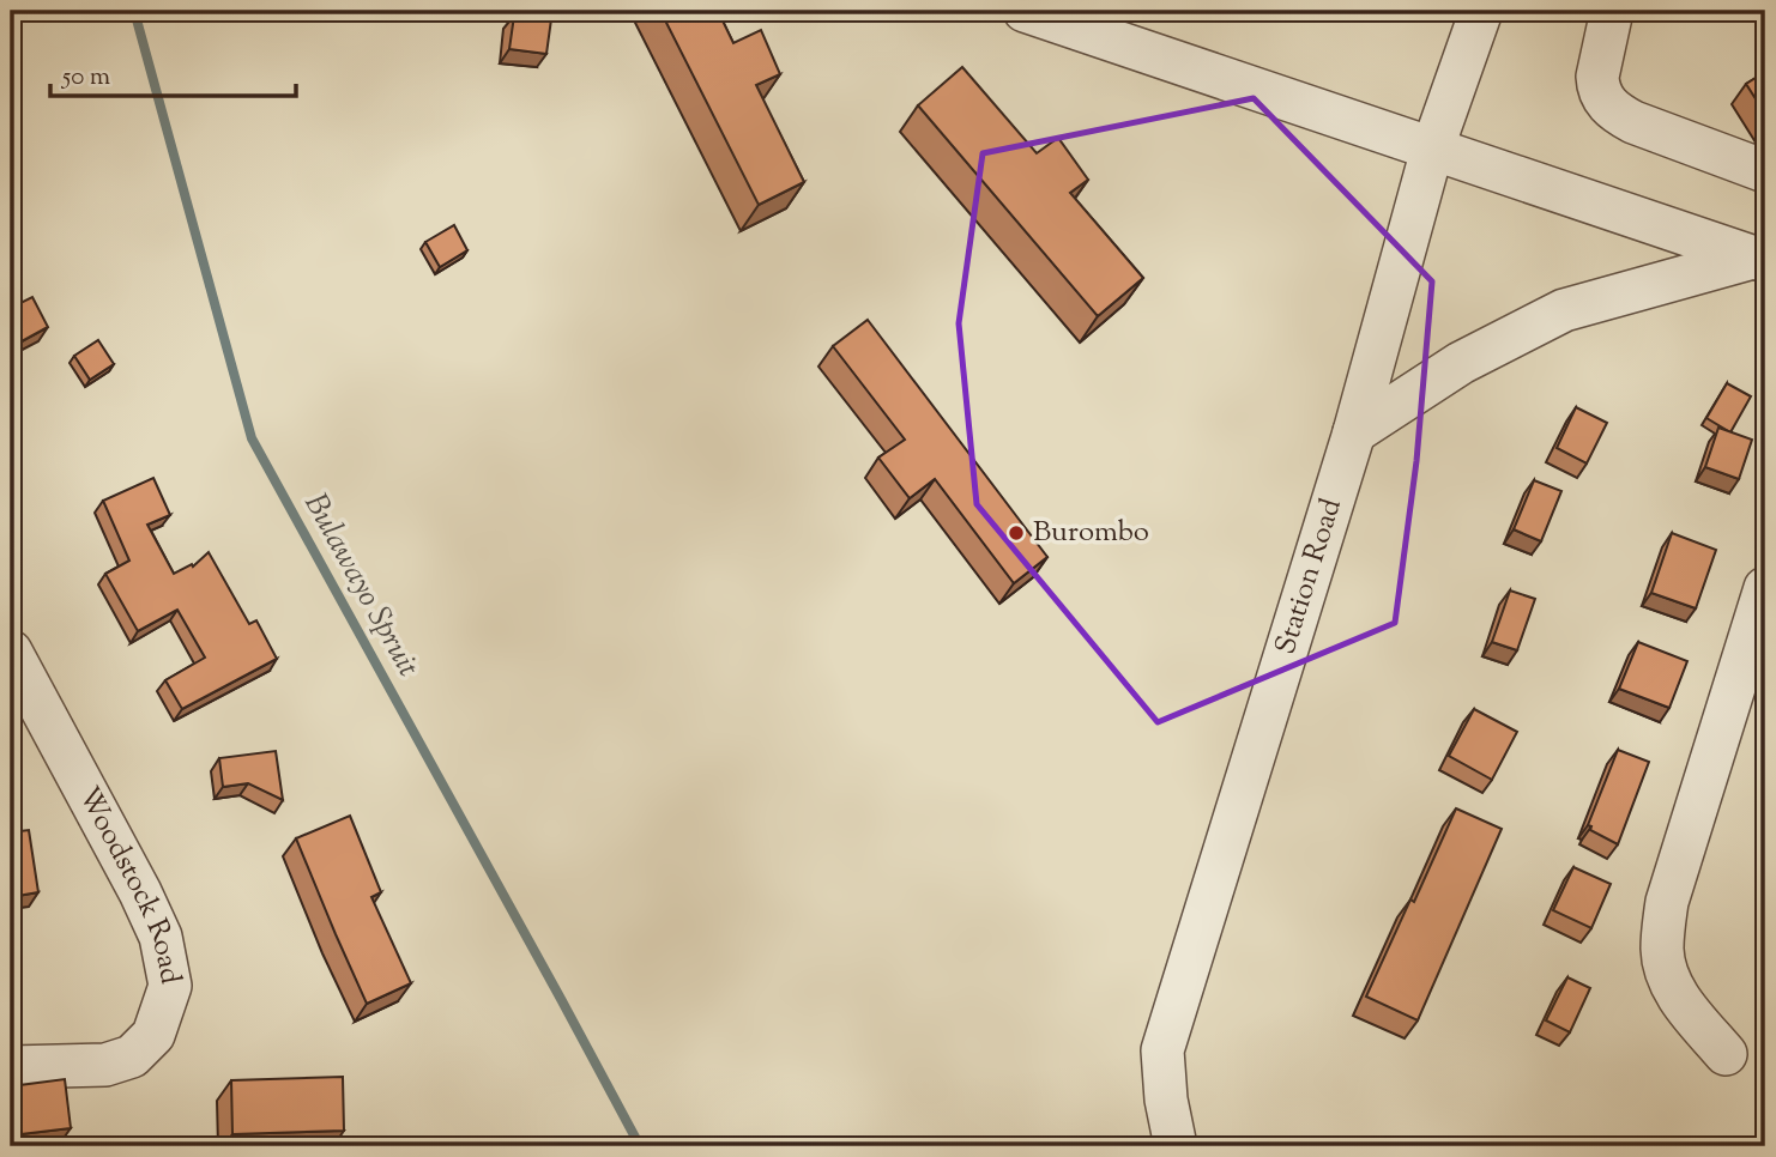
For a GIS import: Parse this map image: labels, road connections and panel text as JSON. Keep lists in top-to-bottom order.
{
  "streets": {
    "street": ["Station Road", "Woodstock Road"]
  },
  "water": ["Bulawayo Spruit"],
  "places": ["Burombo"],
  "scale_bar": "50 m"
}
